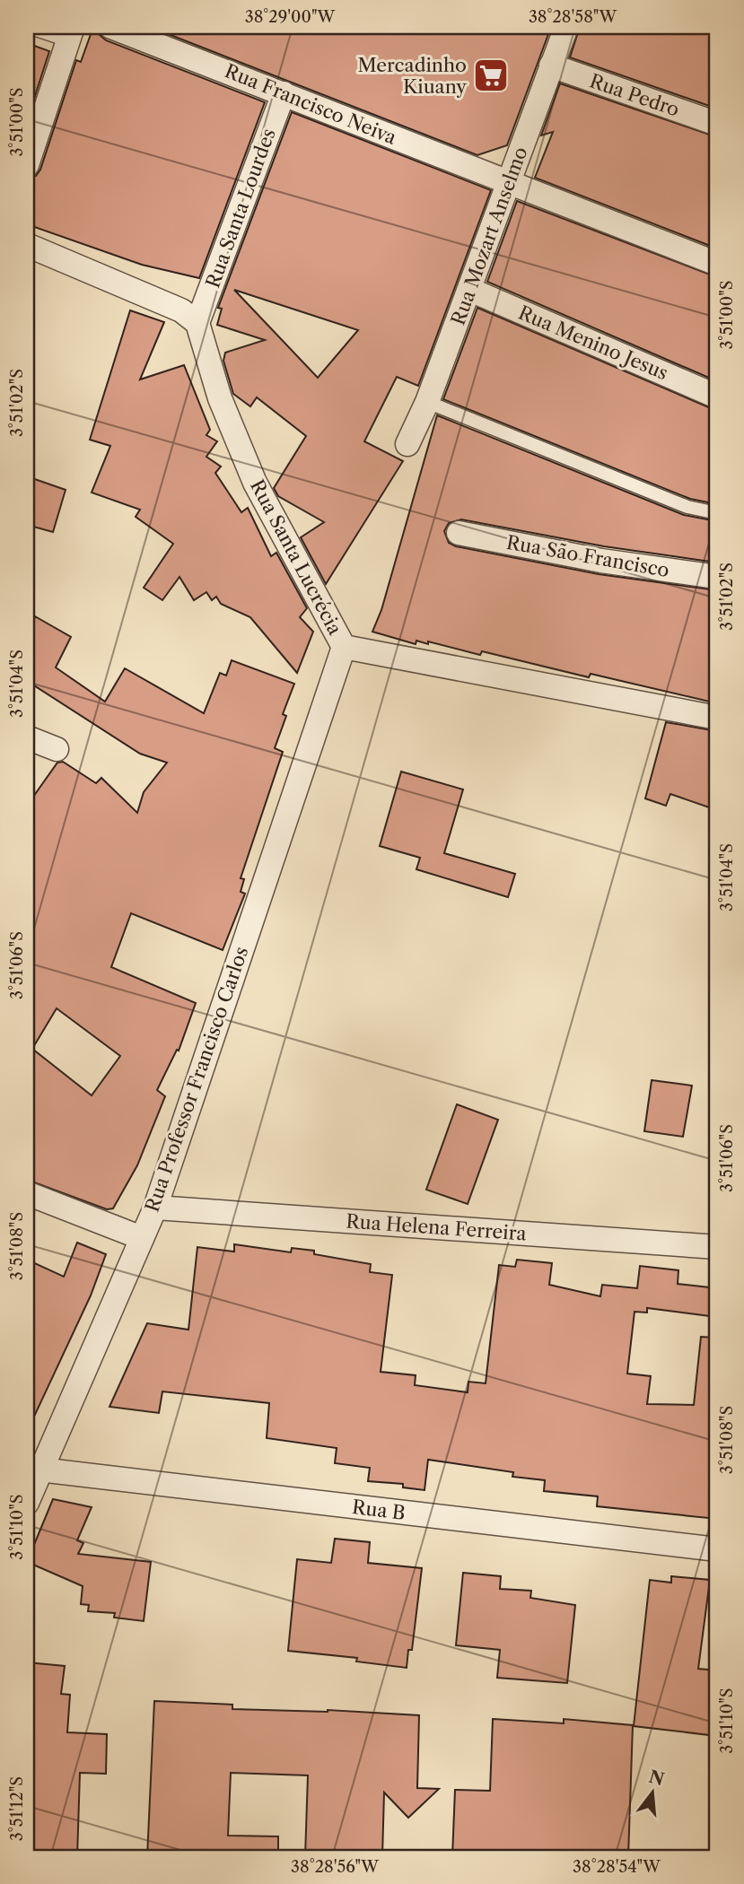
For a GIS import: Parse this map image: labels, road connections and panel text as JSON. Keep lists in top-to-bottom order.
{
  "streets": {
    "street": [
      "Rua Pedro",
      "Rua Francisco Neiva",
      "Rua Santa Lourdes",
      "Rua Mozart Anselmo",
      "Rua Menino Jesus",
      "Rua São Francisco",
      "Rua Santa Lucrécia",
      "Rua Professor Francisco Carlos",
      "Rua Helena Ferreira",
      "Rua B"
    ]
  },
  "crossings": [
    ["Rua Pedro", "Rua Mozart Anselmo"],
    ["Rua Francisco Neiva", "Rua Santa Lourdes"],
    ["Rua Francisco Neiva", "Rua Mozart Anselmo"],
    ["Rua Santa Lourdes", "Rua Santa Lucrécia"],
    ["Rua Mozart Anselmo", "Rua Menino Jesus"],
    ["Rua Santa Lucrécia", "Rua Professor Francisco Carlos"],
    ["Rua Professor Francisco Carlos", "Rua Helena Ferreira"],
    ["Rua Professor Francisco Carlos", "Rua B"]
  ],
  "places": {
    "supermarket": ["Mercadinho Kiuany"]
  },
  "north": "top",
  "coordinates": [
    "38°29'00\"W",
    "38°28'58\"W",
    "3°51'00\"S",
    "3°51'02\"S",
    "3°51'04\"S",
    "3°51'06\"S",
    "3°51'08\"S",
    "3°51'10\"S",
    "3°51'12\"S",
    "38°28'56\"W",
    "38°28'54\"W"
  ]
}
